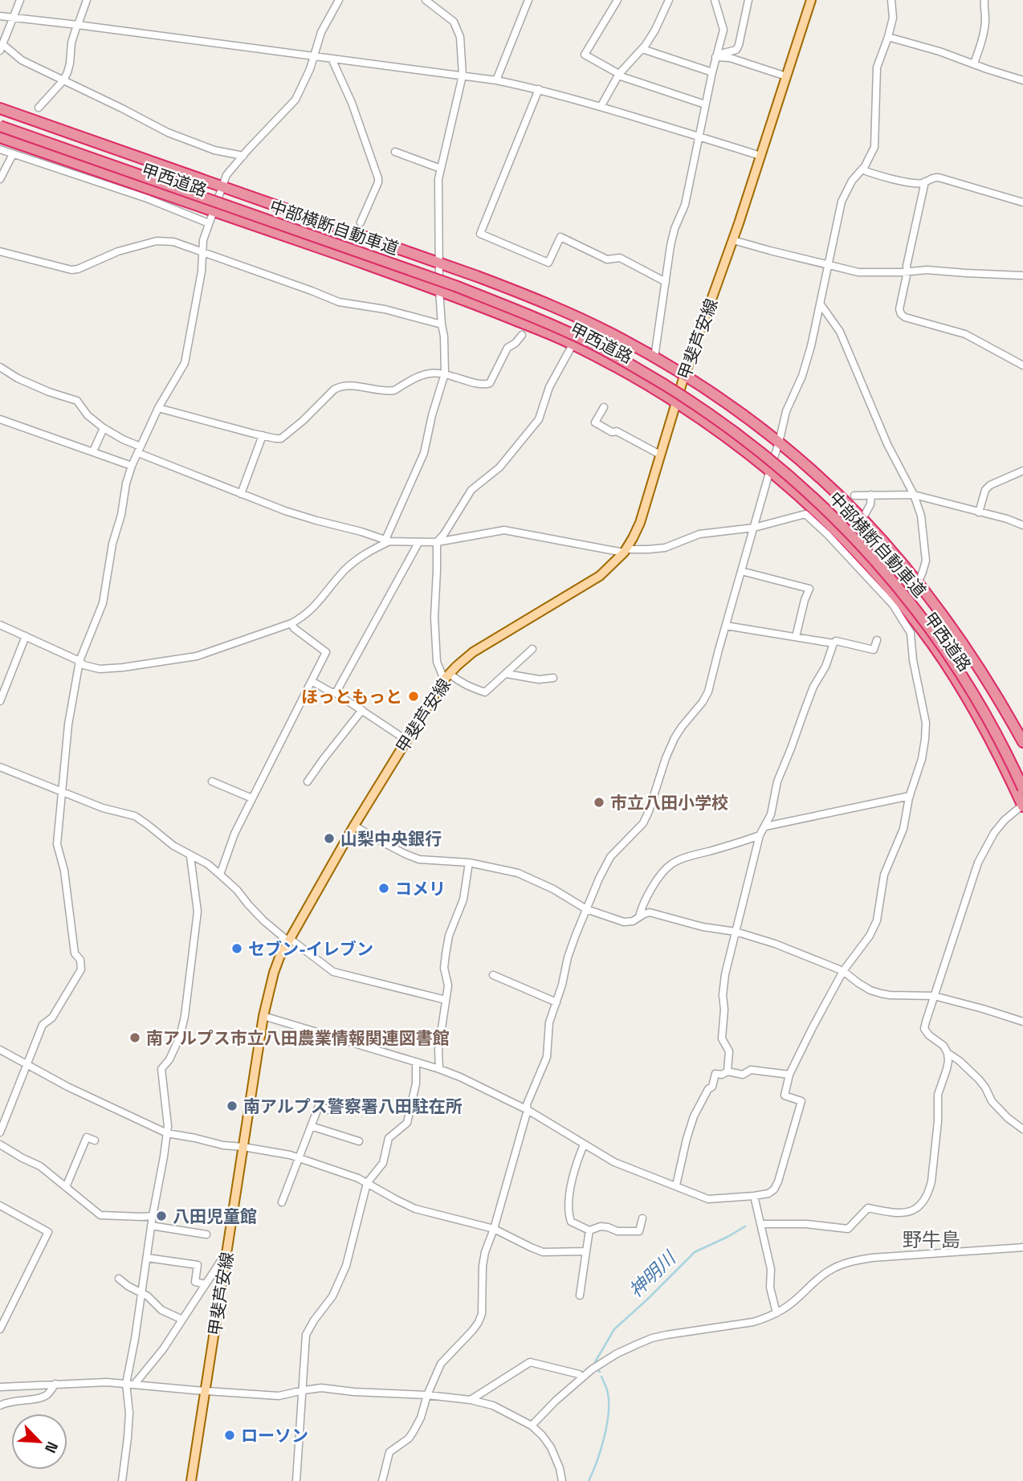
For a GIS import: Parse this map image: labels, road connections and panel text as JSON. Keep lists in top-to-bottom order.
{
  "streets": {
    "highway": ["甲西道路", "中部横断自動車道"],
    "main road": ["甲斐芦安線"]
  },
  "crossings": [
    ["甲西道路", "甲斐芦安線"]
  ],
  "districts": ["野牛島"],
  "water": ["神明川"],
  "places": [
    "ほっともっと",
    "市立八田小学校",
    "山梨中央銀行",
    "コメリ",
    "セブン-イレブン",
    "南アルプス市立八田農業情報関連図書館",
    "南アルプス警察署八田駐在所",
    "八田児童館",
    "ローソン"
  ],
  "north": "bottom right"
}
